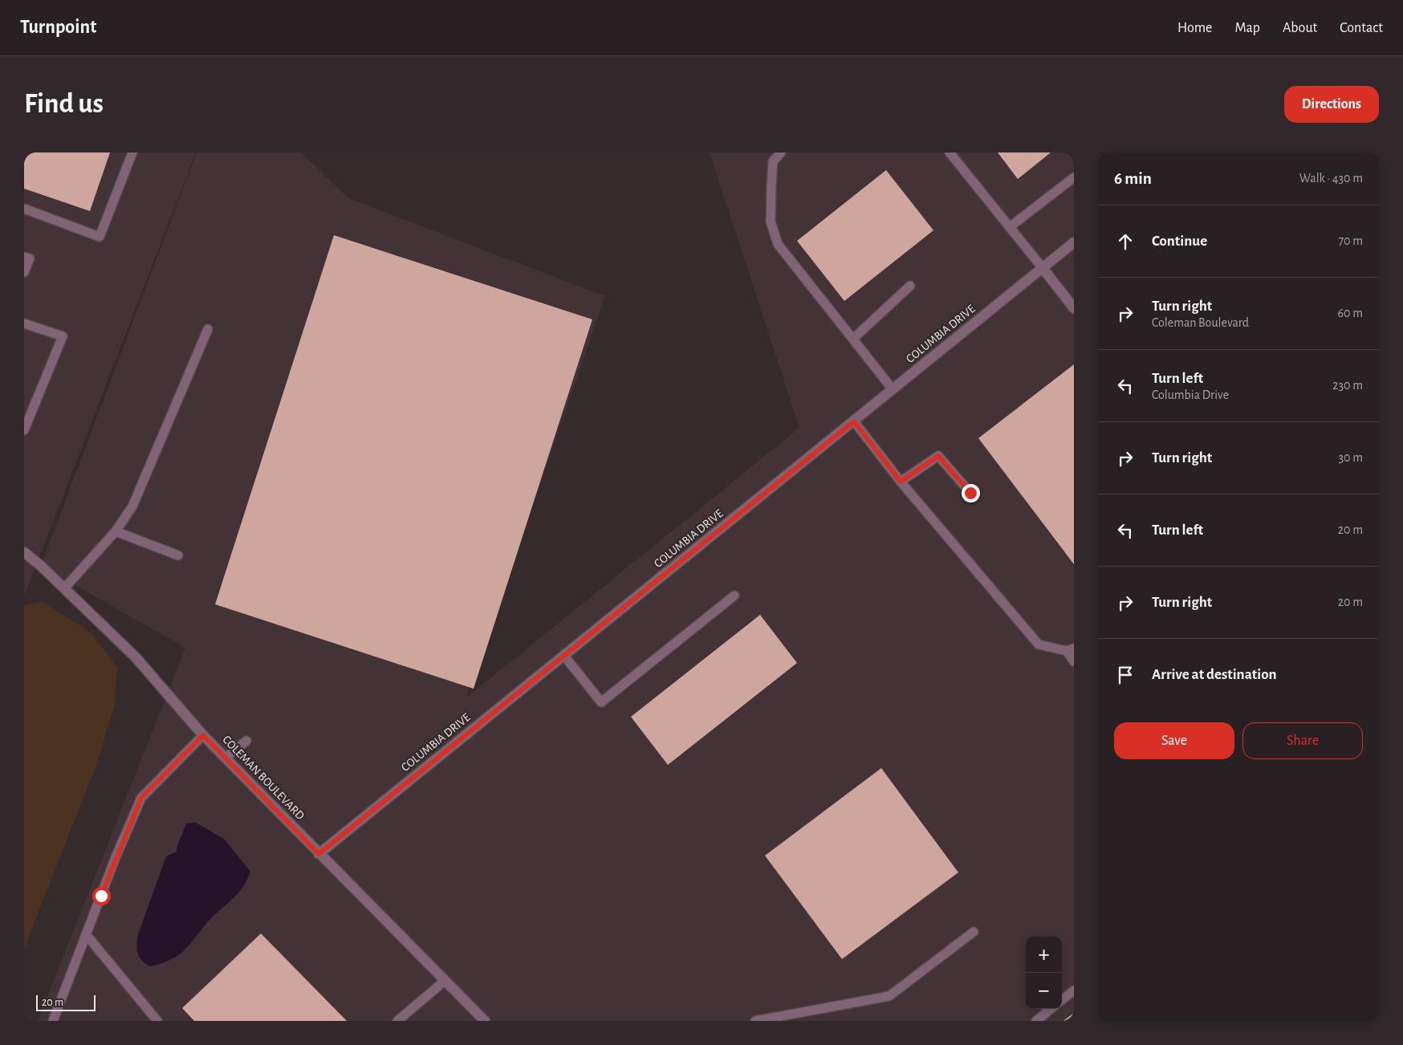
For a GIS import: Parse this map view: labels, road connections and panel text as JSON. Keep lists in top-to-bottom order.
{
  "streets": {
    "street": ["COLUMBIA DRIVE", "COLEMAN BOULEVARD"]
  },
  "crossings": [
    ["COLUMBIA DRIVE", "COLEMAN BOULEVARD"]
  ],
  "scale_bar": "20 m",
  "page": {
    "header": "Turnpoint",
    "nav": [
      "Home",
      "Map",
      "About",
      "Contact"
    ],
    "buttons": [
      "Directions",
      ["Save", "Share"]
    ],
    "title": "Find us",
    "heading": ["6 min", "Walk · 430 m"],
    "list": [
      ["Continue", "70 m"],
      ["Turn right", "Coleman Boulevard", "60 m"],
      ["Turn left", "Columbia Drive", "230 m"],
      ["Turn right", "30 m"],
      ["Turn left", "20 m"],
      ["Turn right", "20 m"],
      "Arrive at destination"
    ],
    "map_buttons": ["+", "−"],
    "scale": "20 m"
  }
}
